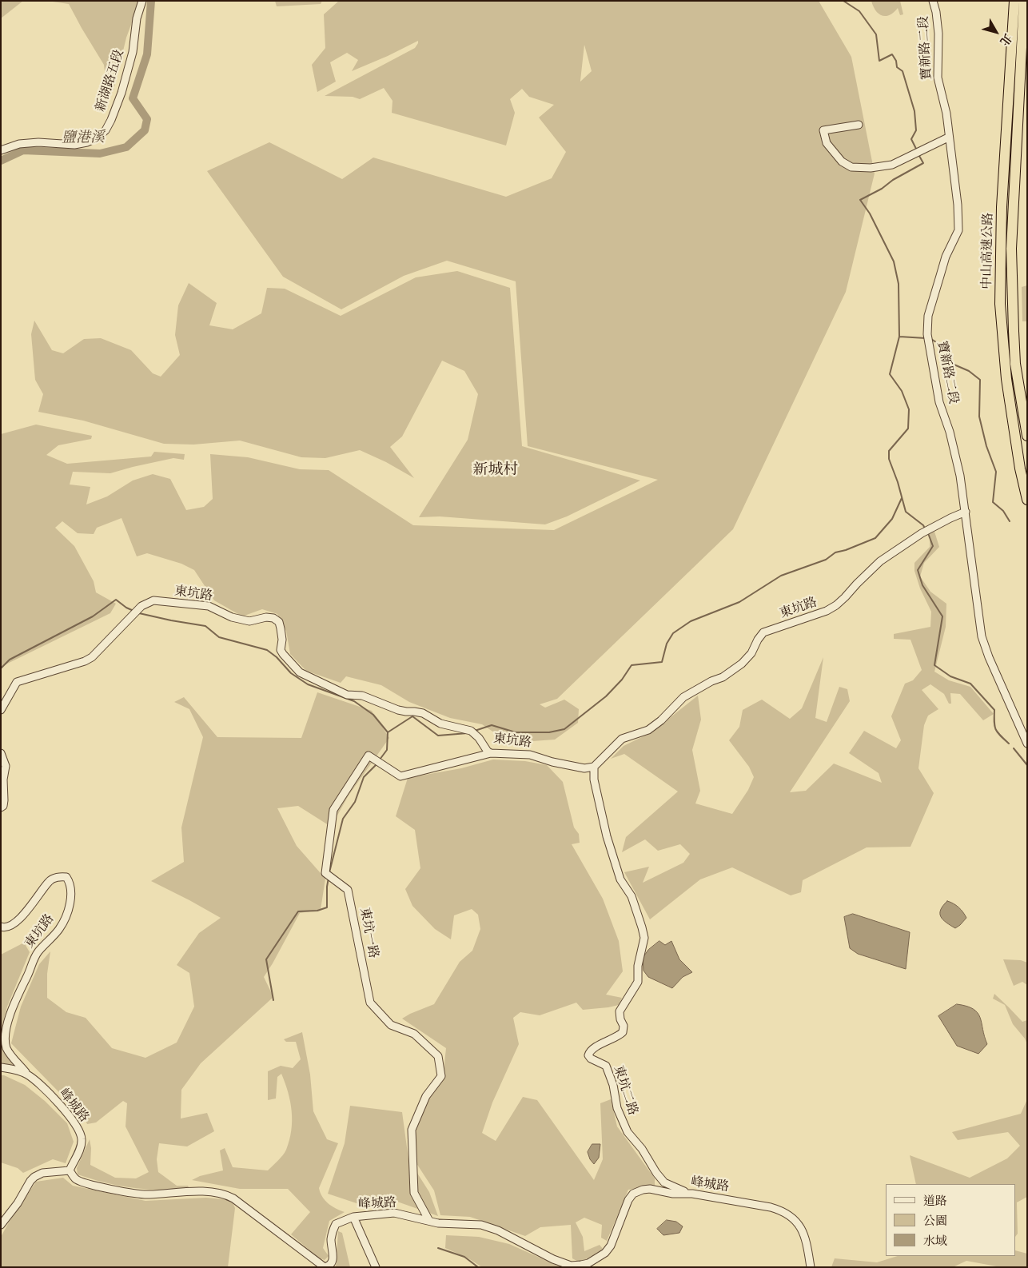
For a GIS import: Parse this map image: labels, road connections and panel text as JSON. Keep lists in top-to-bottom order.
{
  "streets": {
    "highway": ["中山高速公路"],
    "street": [
      "寶新路二段",
      "新湖路五段",
      "東坑路",
      "東坑一路",
      "東坑二路",
      "峰城路"
    ]
  },
  "crossings": [
    ["寶新路二段", "東坑路"],
    ["東坑路", "東坑一路"],
    ["東坑路", "東坑二路"],
    ["東坑路", "峰城路"],
    ["東坑一路", "峰城路"],
    ["東坑二路", "峰城路"]
  ],
  "districts": ["新城村"],
  "water": ["鹽港溪"],
  "legend": ["道路", "公園", "水域"],
  "north": "bottom right"
}
